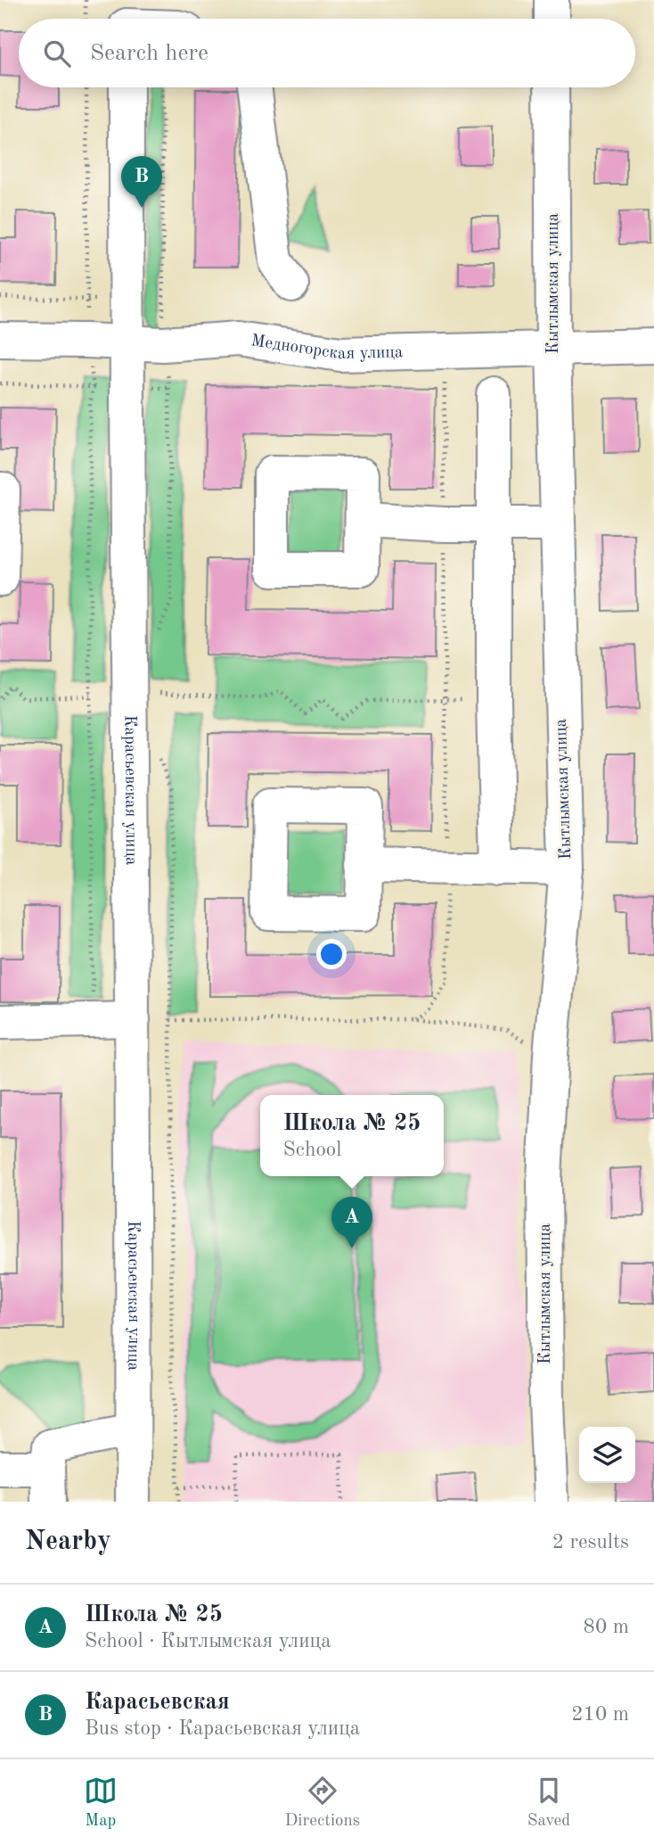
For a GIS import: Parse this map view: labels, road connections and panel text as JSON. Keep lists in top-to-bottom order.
{
  "streets": {
    "street": ["Кытлымская улица", "Медногорская улица", "Карасьевская улица"]
  },
  "crossings": [
    ["Кытлымская улица", "Медногорская улица"],
    ["Медногорская улица", "Карасьевская улица"]
  ],
  "page": {
    "search": "Search here",
    "pins": ["B", "A"],
    "popup": ["Школа № 25", "School"],
    "heading": ["Nearby", "2 results"],
    "list": [
      {
        "mark": "A",
        "name": "Школа № 25",
        "note": "School · Кытлымская улица",
        "value": "80 m"
      },
      {
        "mark": "B",
        "name": "Карасьевская",
        "note": "Bus stop · Карасьевская улица",
        "value": "210 m"
      }
    ],
    "nav": ["Map", "Directions", "Saved"]
  }
}
